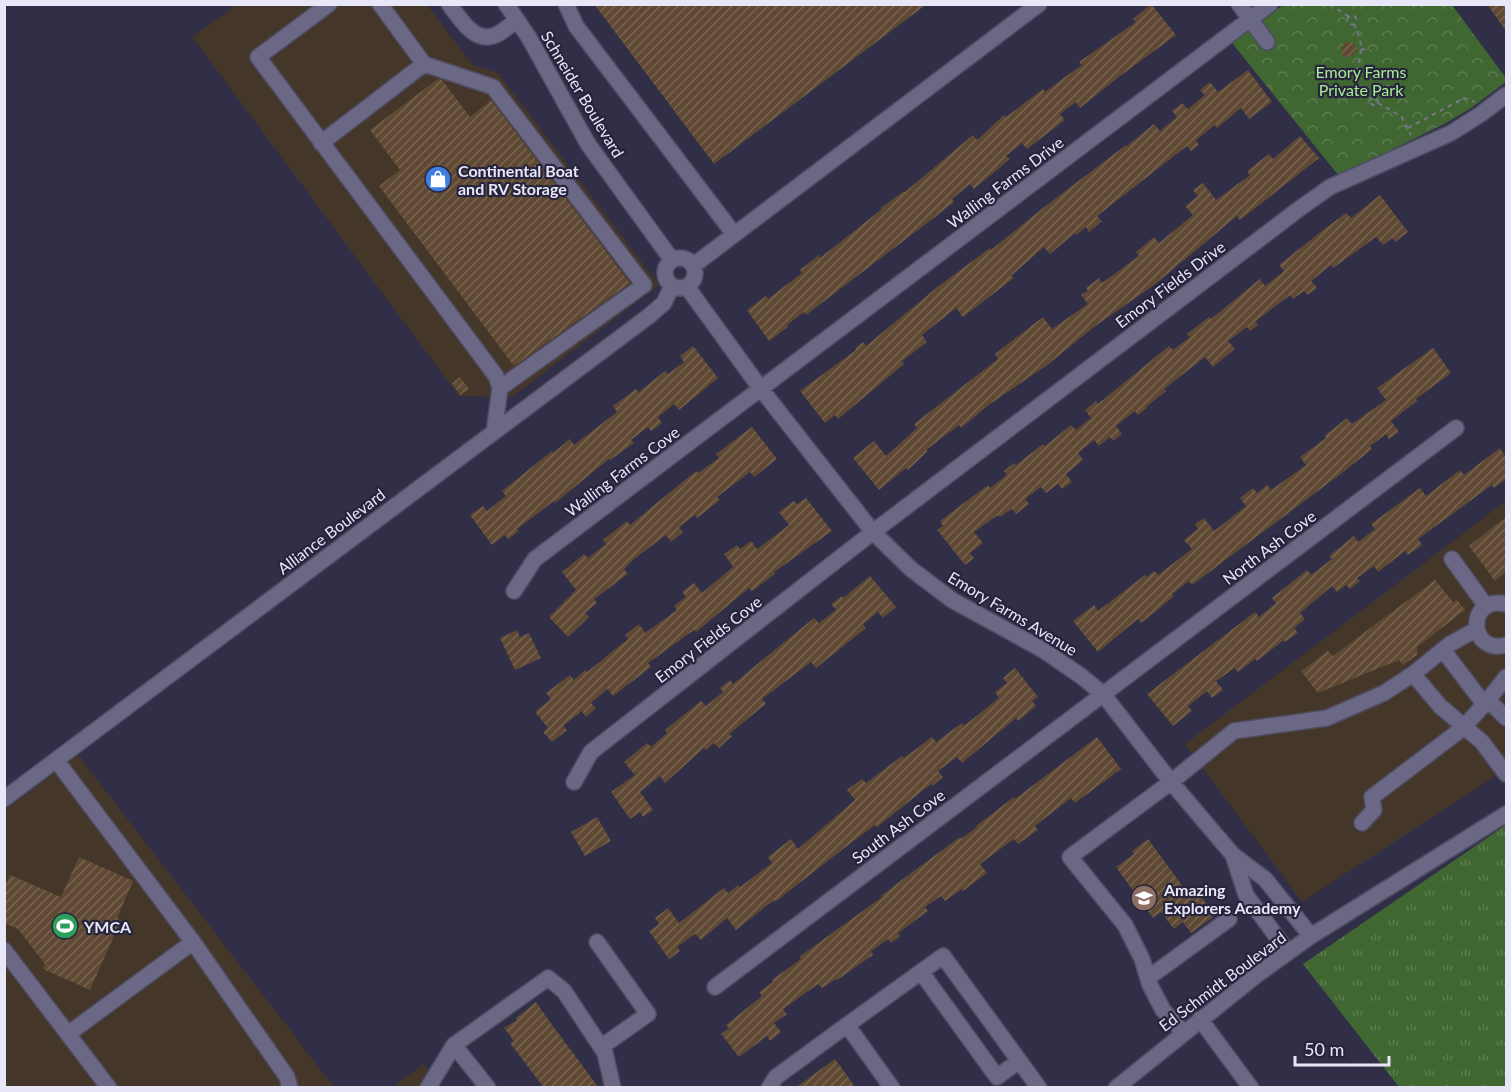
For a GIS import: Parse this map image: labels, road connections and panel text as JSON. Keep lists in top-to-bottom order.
{
  "streets": {
    "street": [
      "Schneider Boulevard",
      "Walling Farms Drive",
      "Emory Fields Drive",
      "Walling Farms Cove",
      "Alliance Boulevard",
      "North Ash Cove",
      "Emory Farms Avenue",
      "Emory Fields Cove",
      "South Ash Cove",
      "Ed Schmidt Boulevard"
    ]
  },
  "crossings": [
    ["Schneider Boulevard", "Alliance Boulevard"],
    ["Schneider Boulevard", "Emory Farms Avenue"],
    ["Walling Farms Drive", "Walling Farms Cove"],
    ["Walling Farms Drive", "Emory Farms Avenue"],
    ["Emory Fields Drive", "Emory Farms Avenue"],
    ["Emory Fields Drive", "Emory Fields Cove"],
    ["Walling Farms Cove", "Emory Farms Avenue"],
    ["Alliance Boulevard", "Emory Farms Avenue"],
    ["North Ash Cove", "Emory Farms Avenue"],
    ["North Ash Cove", "South Ash Cove"],
    ["Emory Farms Avenue", "Emory Fields Cove"],
    ["Emory Farms Avenue", "South Ash Cove"],
    ["Emory Farms Avenue", "Ed Schmidt Boulevard"]
  ],
  "parks": ["Emory Farms Private Park"],
  "places": {
    "shop": ["Continental Boat and RV Storage"],
    "school or university": ["Amazing Explorers Academy"],
    "sports": ["YMCA"]
  },
  "scale_bar": "50 m"
}
